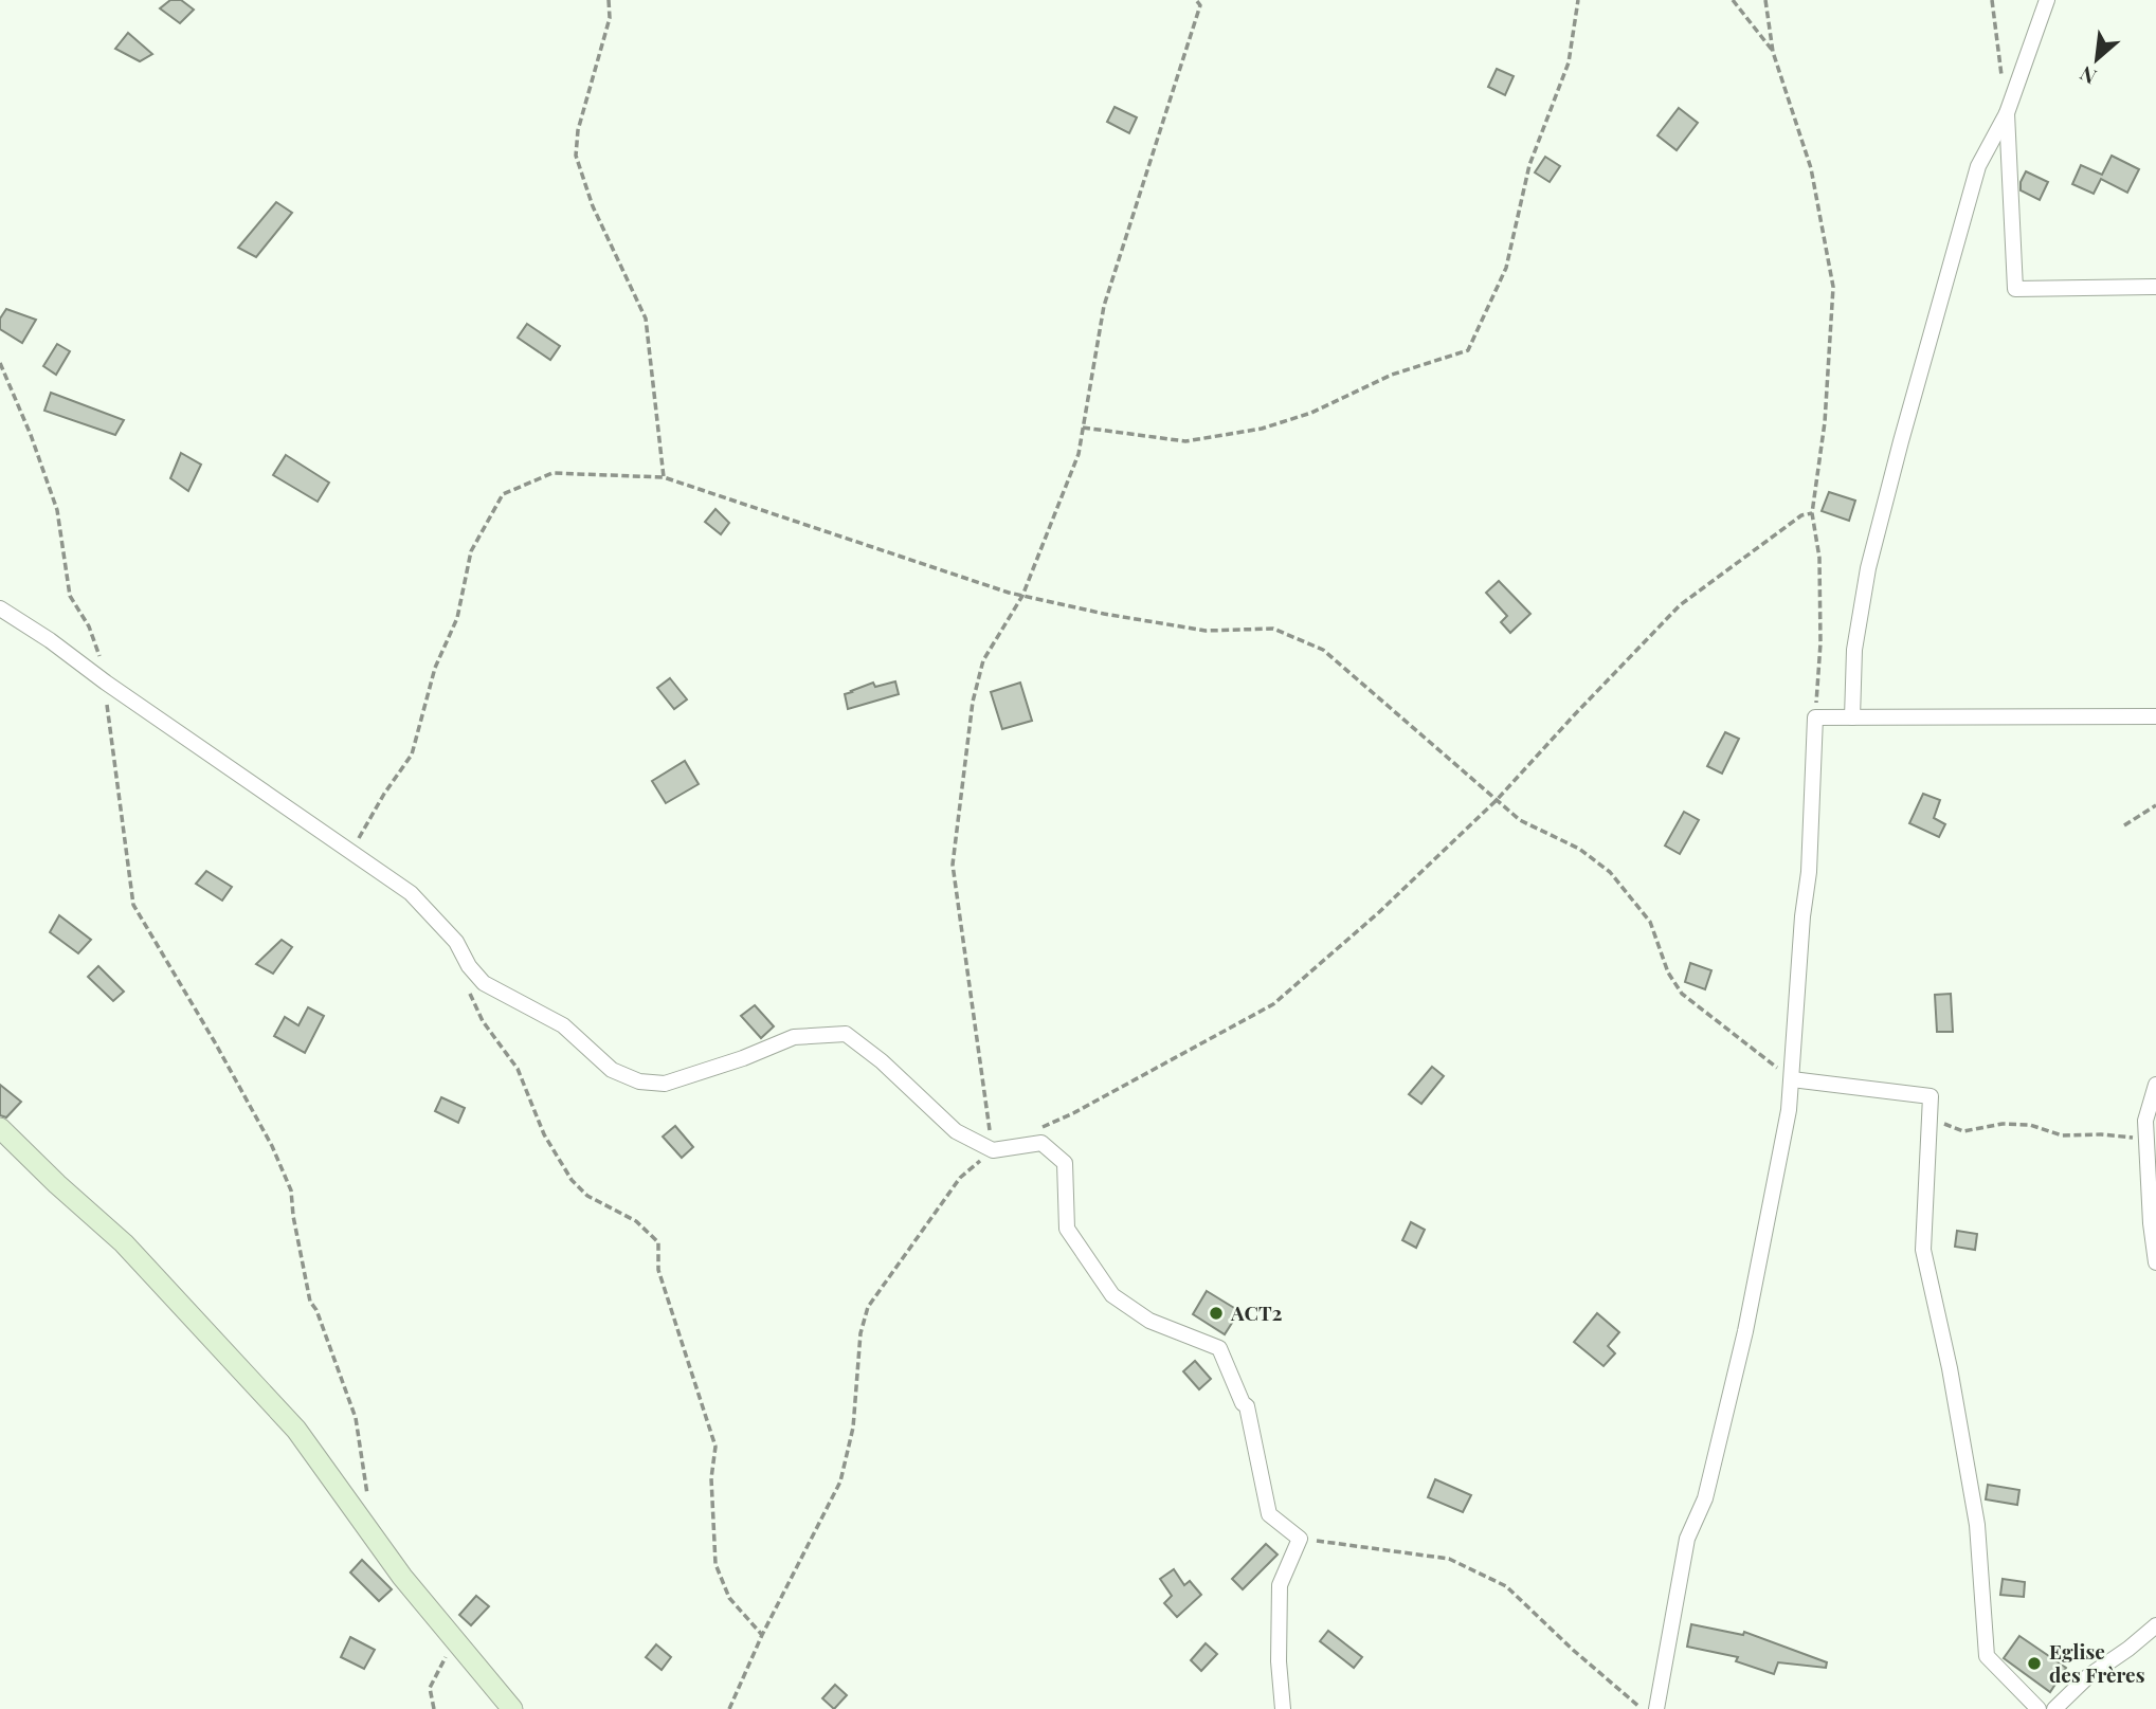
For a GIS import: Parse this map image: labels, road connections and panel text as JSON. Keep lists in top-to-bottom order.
{
  "places": ["ACT2", "Eglise des Frères"],
  "north": "bottom left"
}
